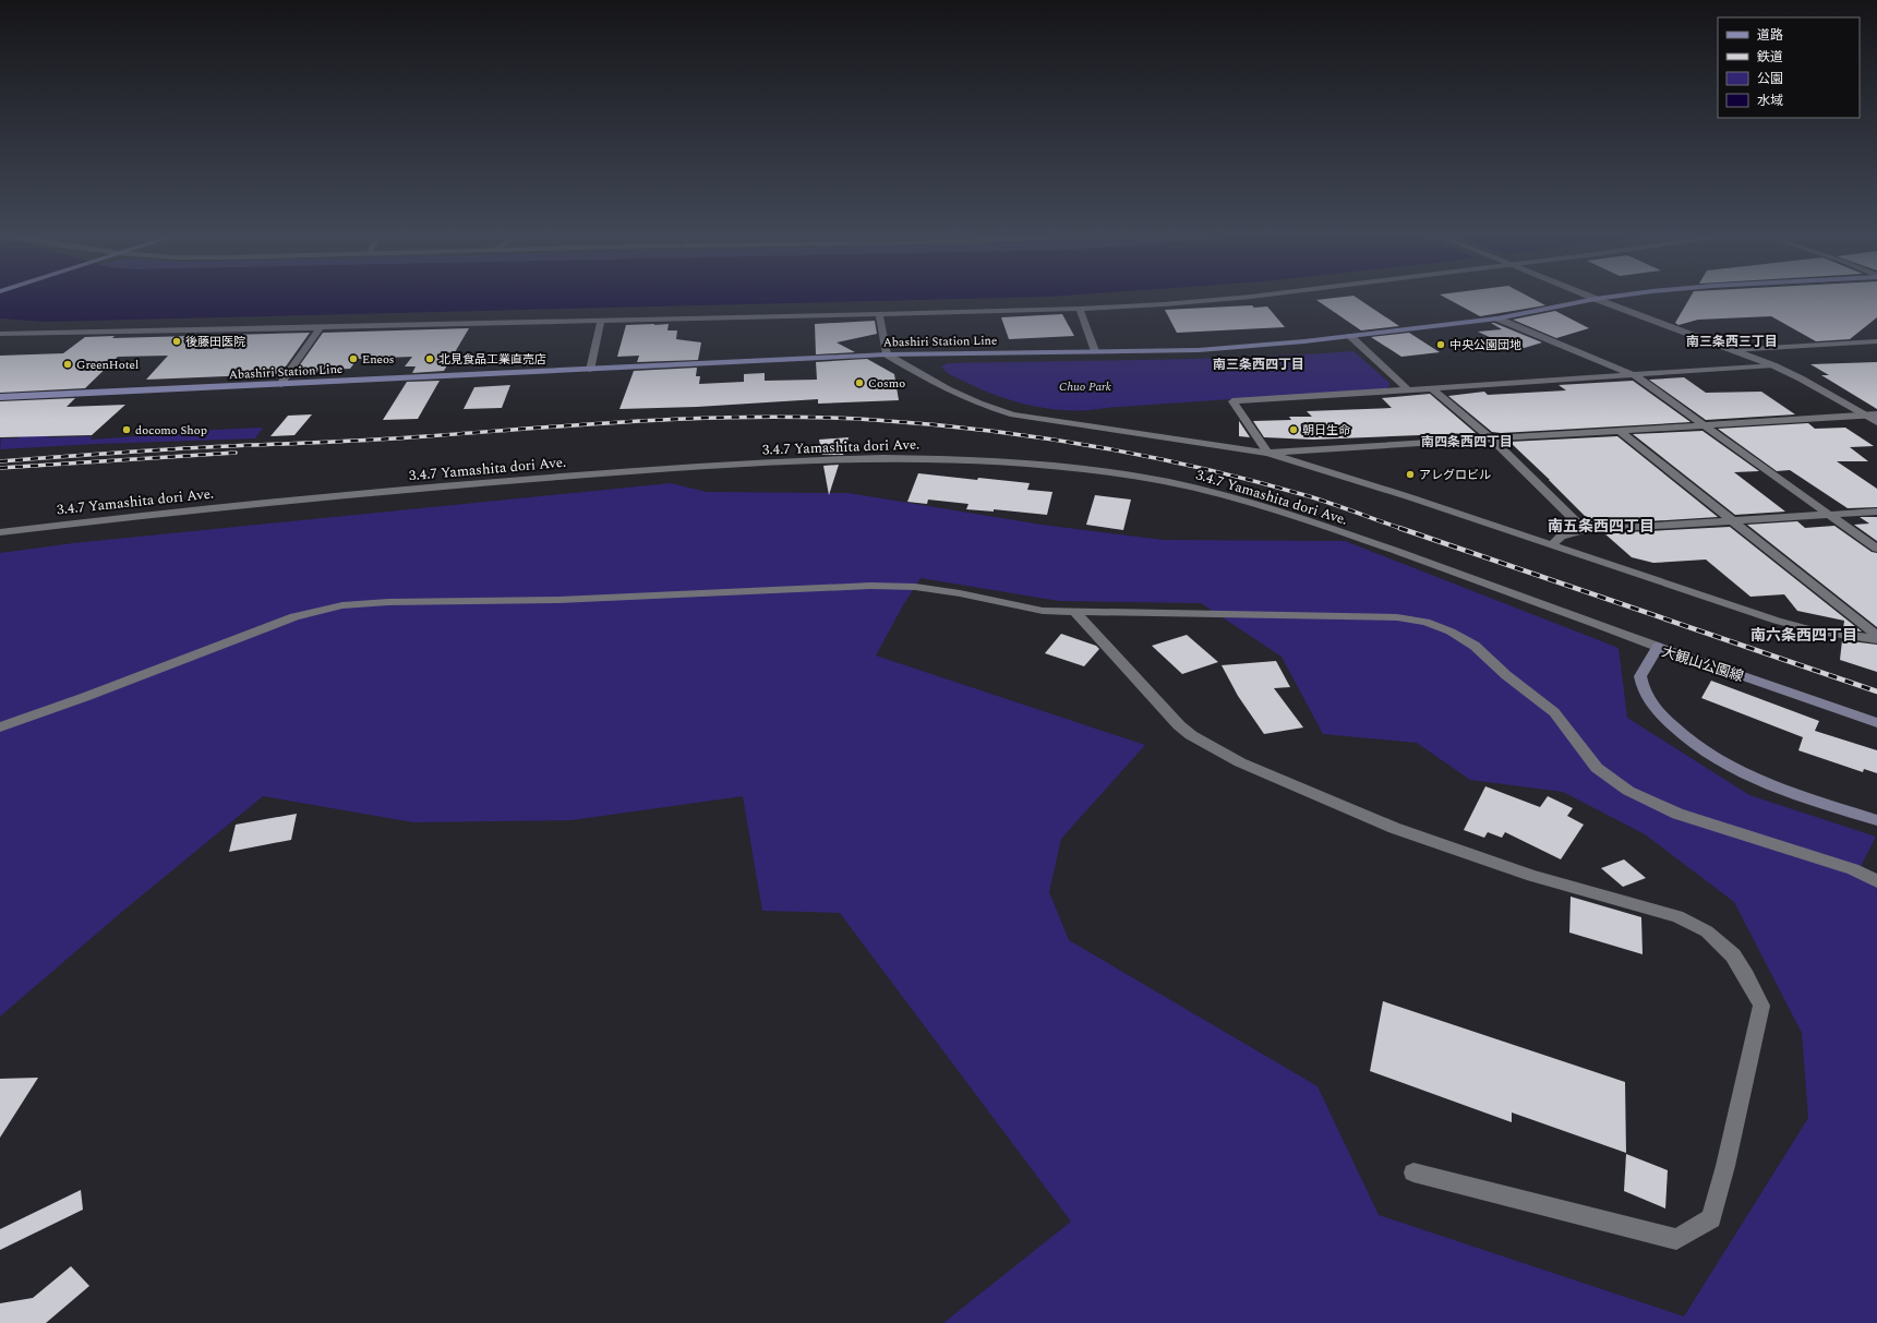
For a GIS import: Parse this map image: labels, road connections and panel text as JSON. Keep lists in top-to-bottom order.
{
  "streets": {
    "main road": ["Abashiri Station Line", "大観山公園線"],
    "street": ["3.4.7 Yamashita dori Ave."]
  },
  "crossings": [
    ["3.4.7 Yamashita dori Ave.", "大観山公園線"]
  ],
  "districts": [
    "南三条西三丁目",
    "南三条西四丁目",
    "南四条西四丁目",
    "南五条西四丁目",
    "南六条西四丁目"
  ],
  "parks": ["Chuo Park"],
  "places": [
    "後藤田医院",
    "中央公園団地",
    "Eneos",
    "北見食品工業直売店",
    "GreenHotel",
    "Cosmo",
    "docomo Shop",
    "朝日生命",
    "アレグロビル"
  ],
  "legend": [
    "道路",
    "鉄道",
    "公園",
    "水域"
  ]
}
